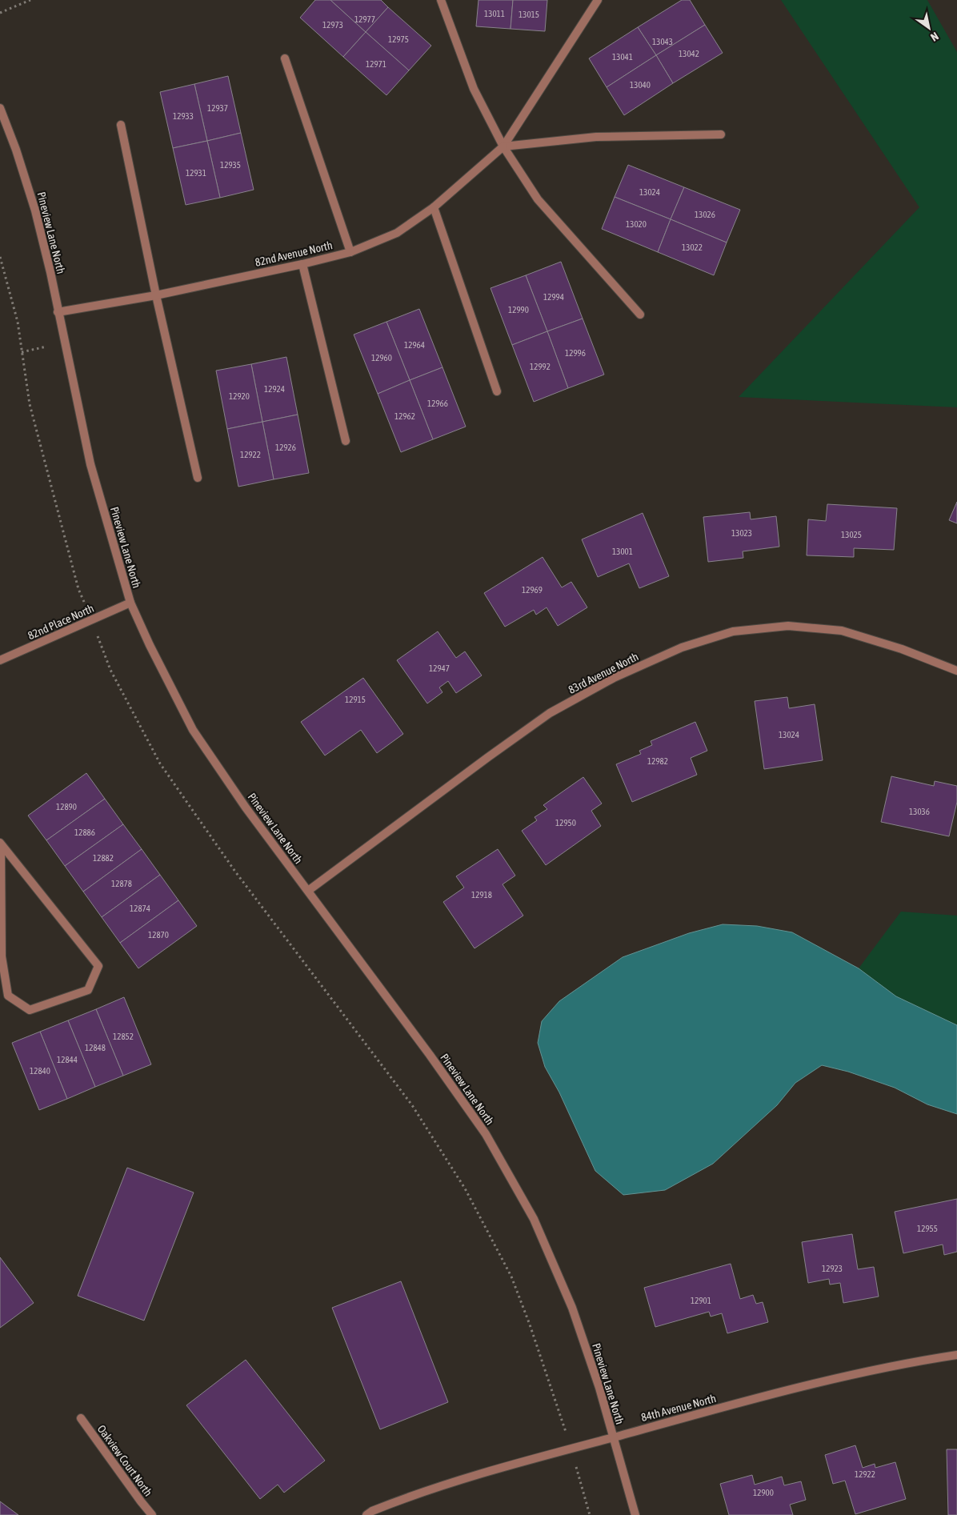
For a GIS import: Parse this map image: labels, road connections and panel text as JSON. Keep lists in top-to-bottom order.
{
  "streets": {
    "street": [
      "Pineview Lane North",
      "82nd Avenue North",
      "82nd Place North",
      "83rd Avenue North",
      "84th Avenue North",
      "Oakview Court North"
    ]
  },
  "crossings": [
    ["Pineview Lane North", "82nd Avenue North"],
    ["Pineview Lane North", "82nd Place North"],
    ["Pineview Lane North", "83rd Avenue North"],
    ["Pineview Lane North", "84th Avenue North"]
  ],
  "house_numbers": [
    "13011",
    "13015",
    "12977",
    "12973",
    "12975",
    "13043",
    "13042",
    "13041",
    "12971",
    "13040",
    "12937",
    "12933",
    "12935",
    "12931",
    "13024",
    "13026",
    "13020",
    "13022",
    "12994",
    "12990",
    "12964",
    "12996",
    "12960",
    "12992",
    "12924",
    "12920",
    "12966",
    "12962",
    "12926",
    "12922",
    "13023",
    "13025",
    "13001",
    "12969",
    "12947",
    "12915",
    "13024",
    "12982",
    "12890",
    "13036",
    "12950",
    "12886",
    "12882",
    "12878",
    "12918",
    "12874",
    "12870",
    "12852",
    "12848",
    "12844",
    "12840",
    "12955",
    "12923",
    "12901",
    "12922",
    "12900"
  ],
  "north": "bottom right"
}
